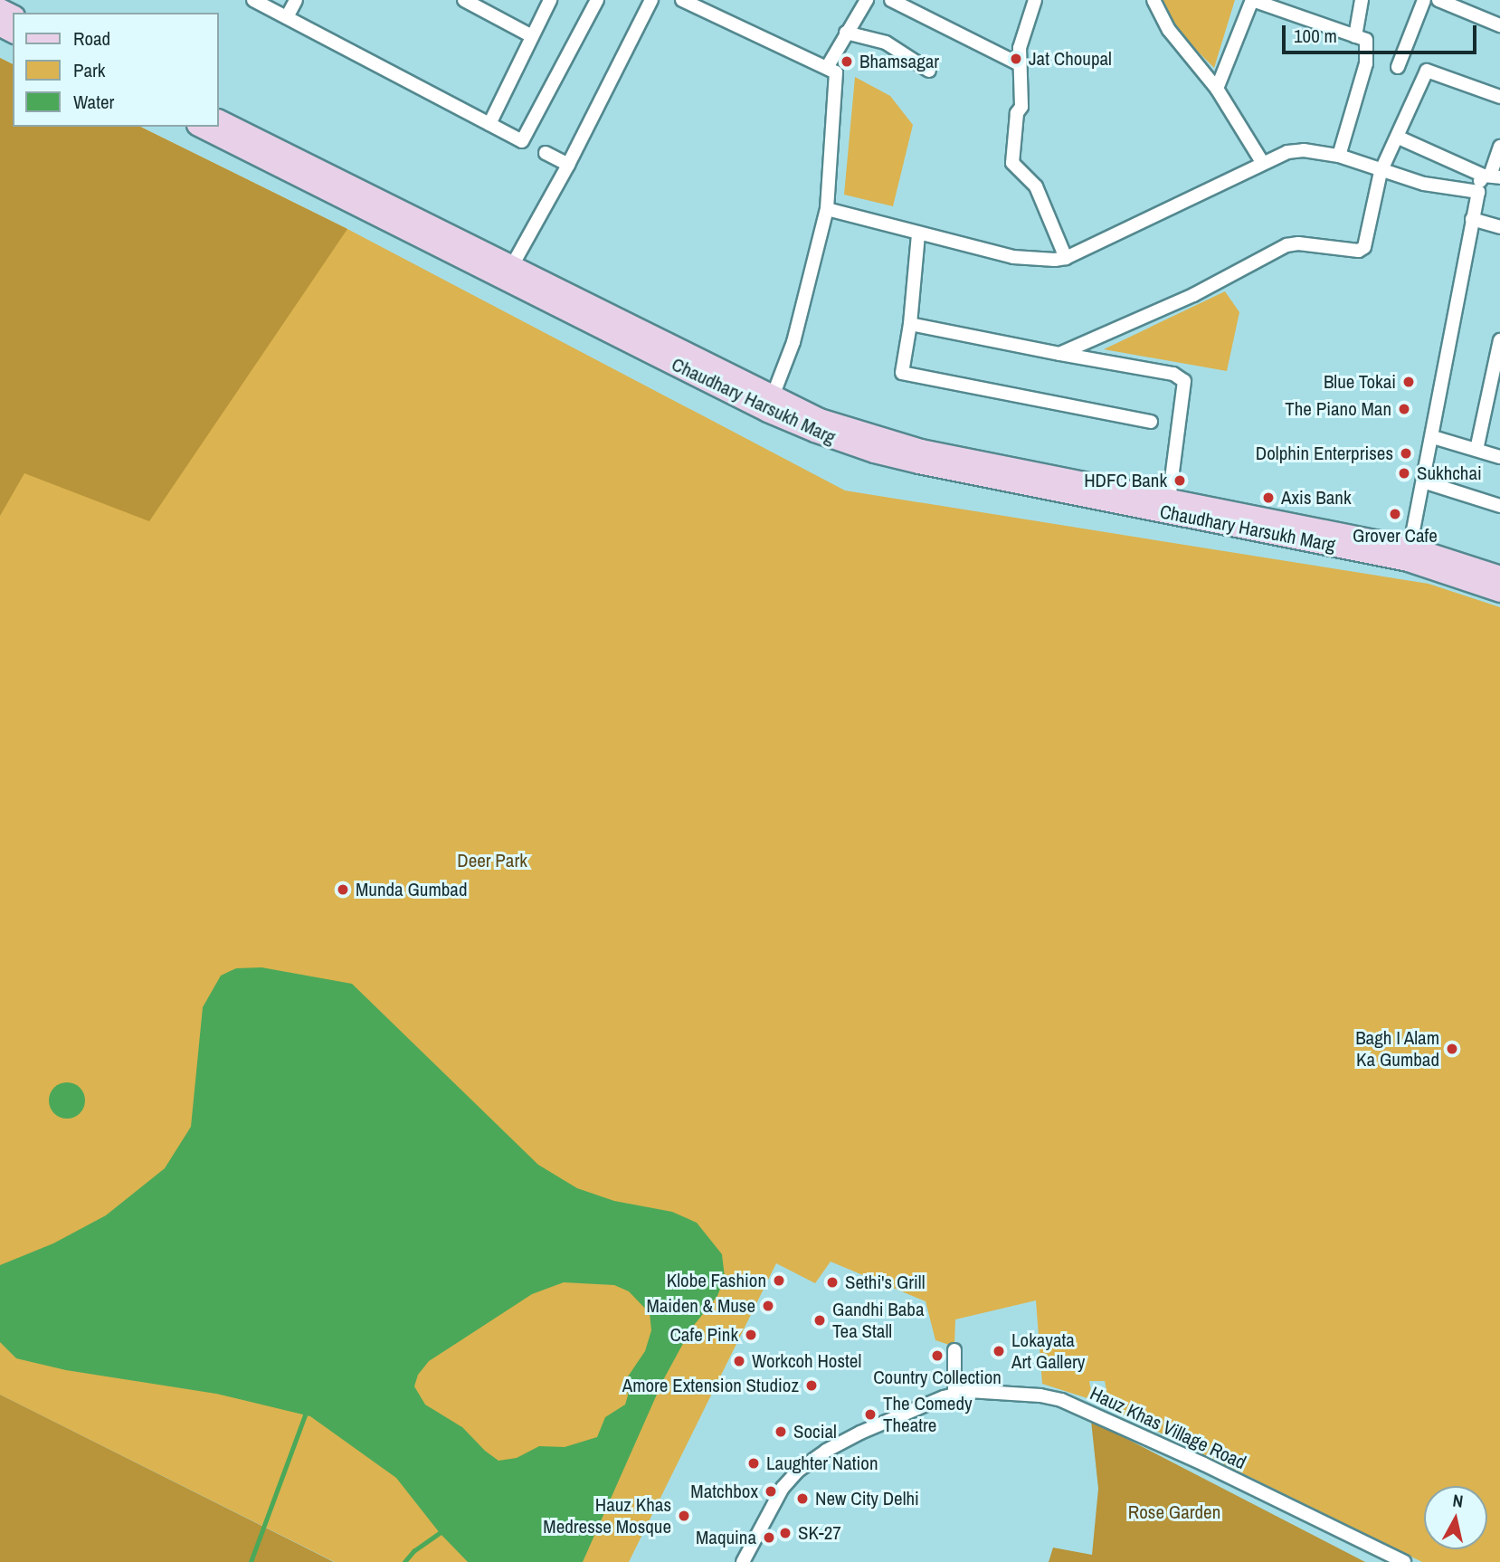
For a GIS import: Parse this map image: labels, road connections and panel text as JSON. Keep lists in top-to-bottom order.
{
  "streets": {
    "street": ["Chaudhary Harsukh Marg", "Hauz Khas Village Road"]
  },
  "parks": ["Deer Park", "Rose Garden"],
  "places": [
    "Jat Choupal",
    "Bhamsagar",
    "Blue Tokai",
    "The Piano Man",
    "Dolphin Enterprises",
    "Sukhchai",
    "HDFC Bank",
    "Axis Bank",
    "Grover Cafe",
    "Munda Gumbad",
    "Bagh I Alam Ka Gumbad",
    "Klobe Fashion",
    "Sethi's Grill",
    "Maiden & Muse",
    "Gandhi Baba Tea Stall",
    "Cafe Pink",
    "Lokayata Art Gallery",
    "Country Collection",
    "Workcoh Hostel",
    "Amore Extension Studioz",
    "The Comedy Theatre",
    "Social",
    "Laughter Nation",
    "Matchbox",
    "New City Delhi",
    "Hauz Khas Medresse Mosque",
    "SK-27",
    "Maquina"
  ],
  "legend": ["Road", "Park", "Water"],
  "scale_bar": "100 m",
  "north": "top"
}
